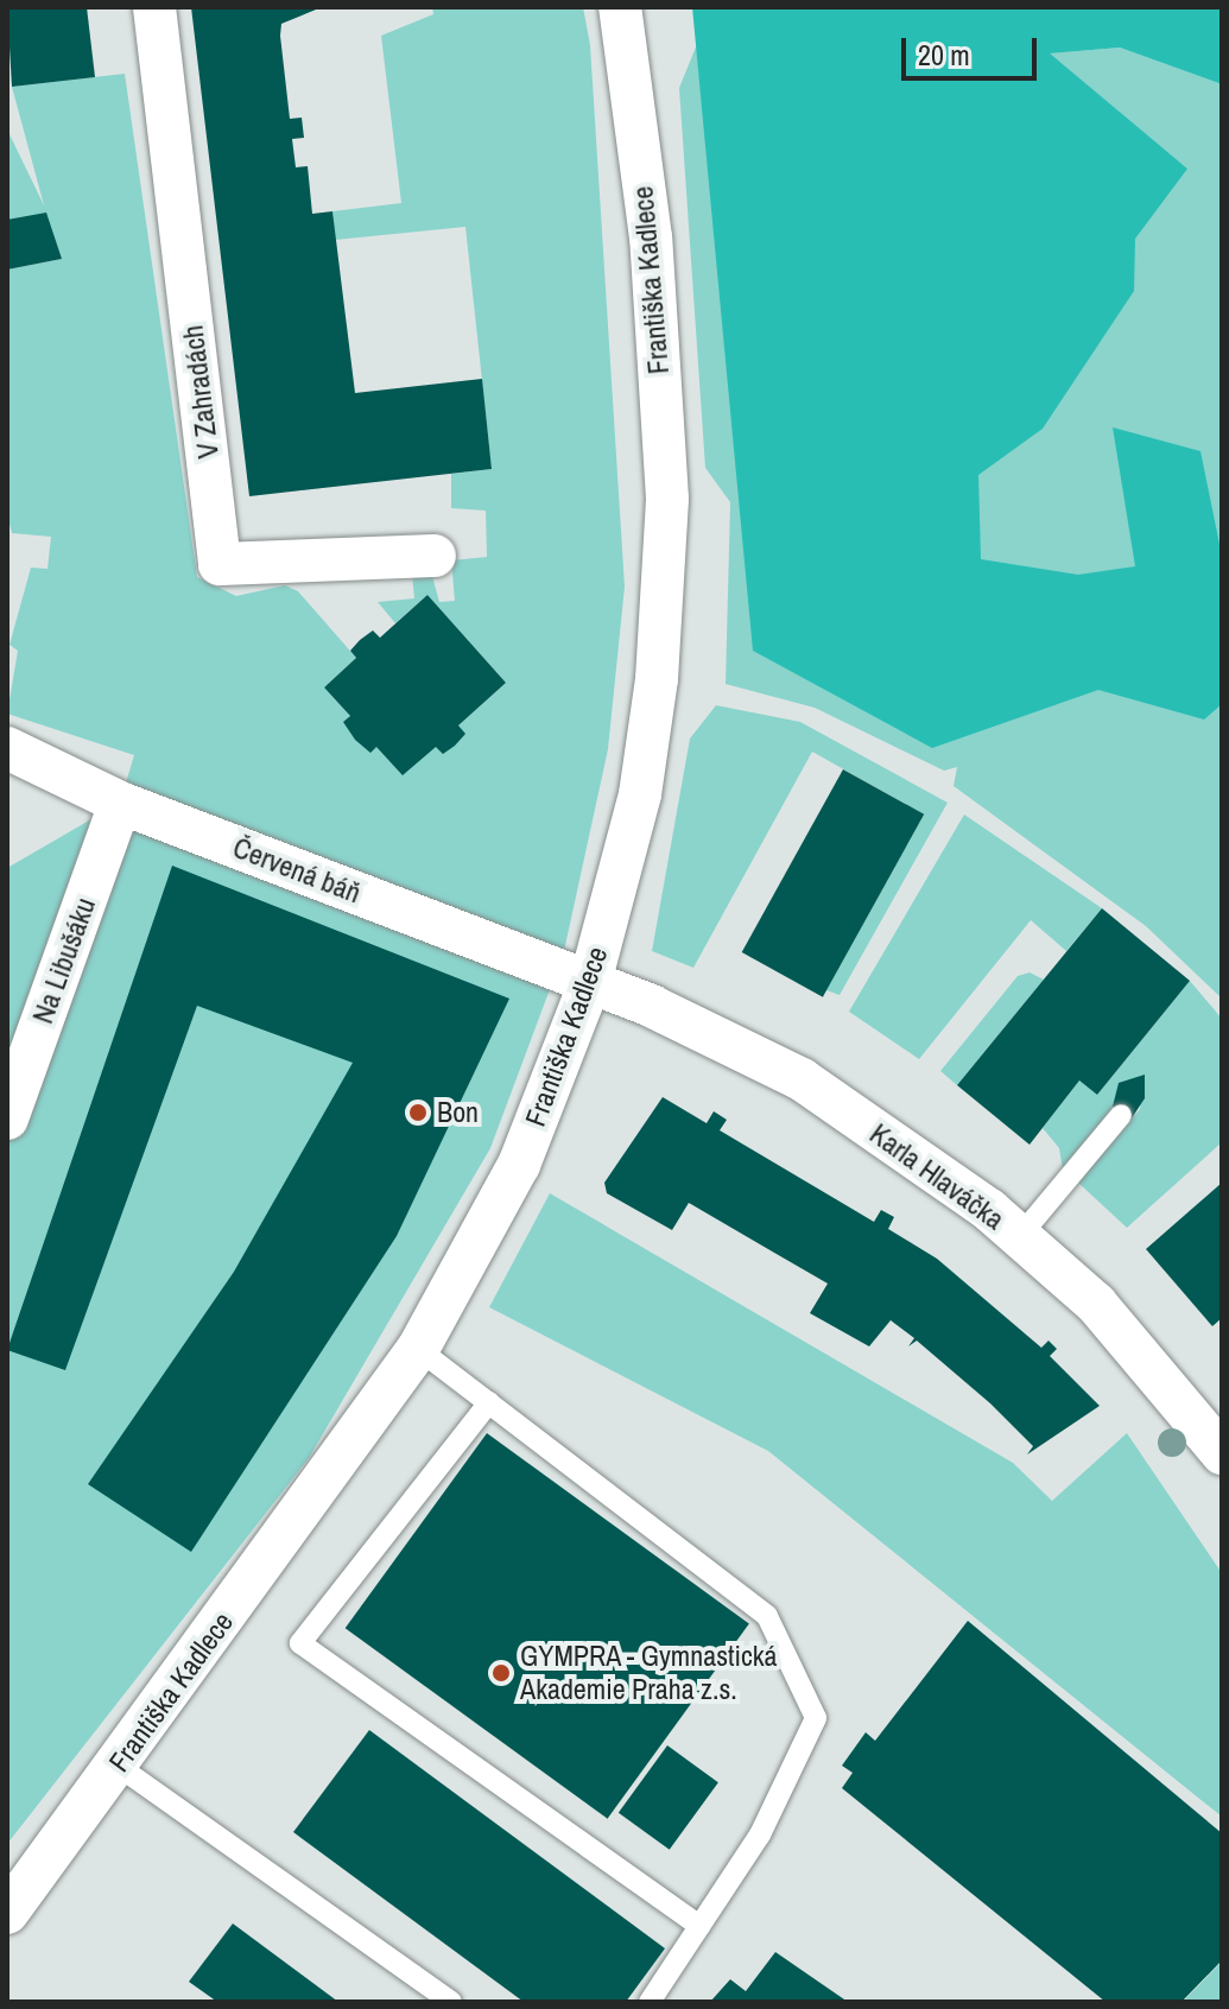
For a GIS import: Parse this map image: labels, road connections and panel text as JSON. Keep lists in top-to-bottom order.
{
  "streets": {
    "street": [
      "Františka Kadlece",
      "V Zahradách",
      "Červená báň",
      "Na Libušáku",
      "Karla Hlaváčka"
    ]
  },
  "crossings": [
    ["Františka Kadlece", "Červená báň"],
    ["Františka Kadlece", "Karla Hlaváčka"],
    ["Červená báň", "Na Libušáku"],
    ["Červená báň", "Karla Hlaváčka"]
  ],
  "places": ["Bon", "GYMPRA - Gymnastická Akademie Praha z.s."],
  "scale_bar": "20 m"
}
